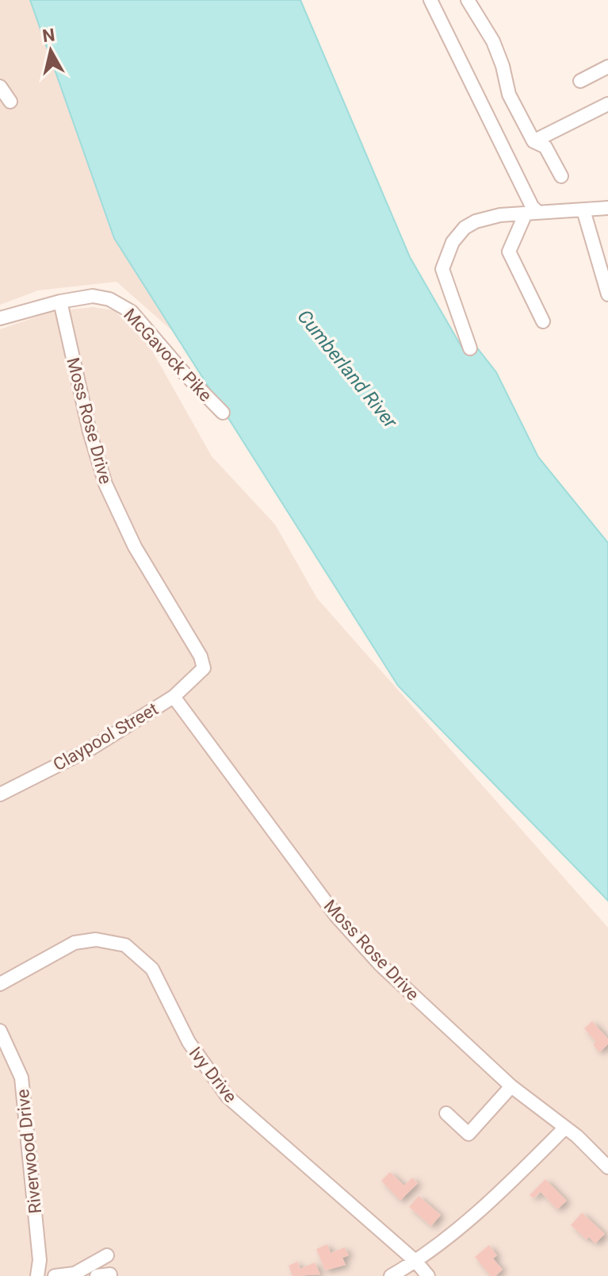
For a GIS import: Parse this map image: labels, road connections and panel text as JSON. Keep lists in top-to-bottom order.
{
  "streets": {
    "street": [
      "McGavock Pike",
      "Moss Rose Drive",
      "Claypool Street",
      "Ivy Drive",
      "Riverwood Drive"
    ]
  },
  "crossings": [
    ["McGavock Pike", "Moss Rose Drive"],
    ["Moss Rose Drive", "Claypool Street"]
  ],
  "water": ["Cumberland River"],
  "north": "top"
}
